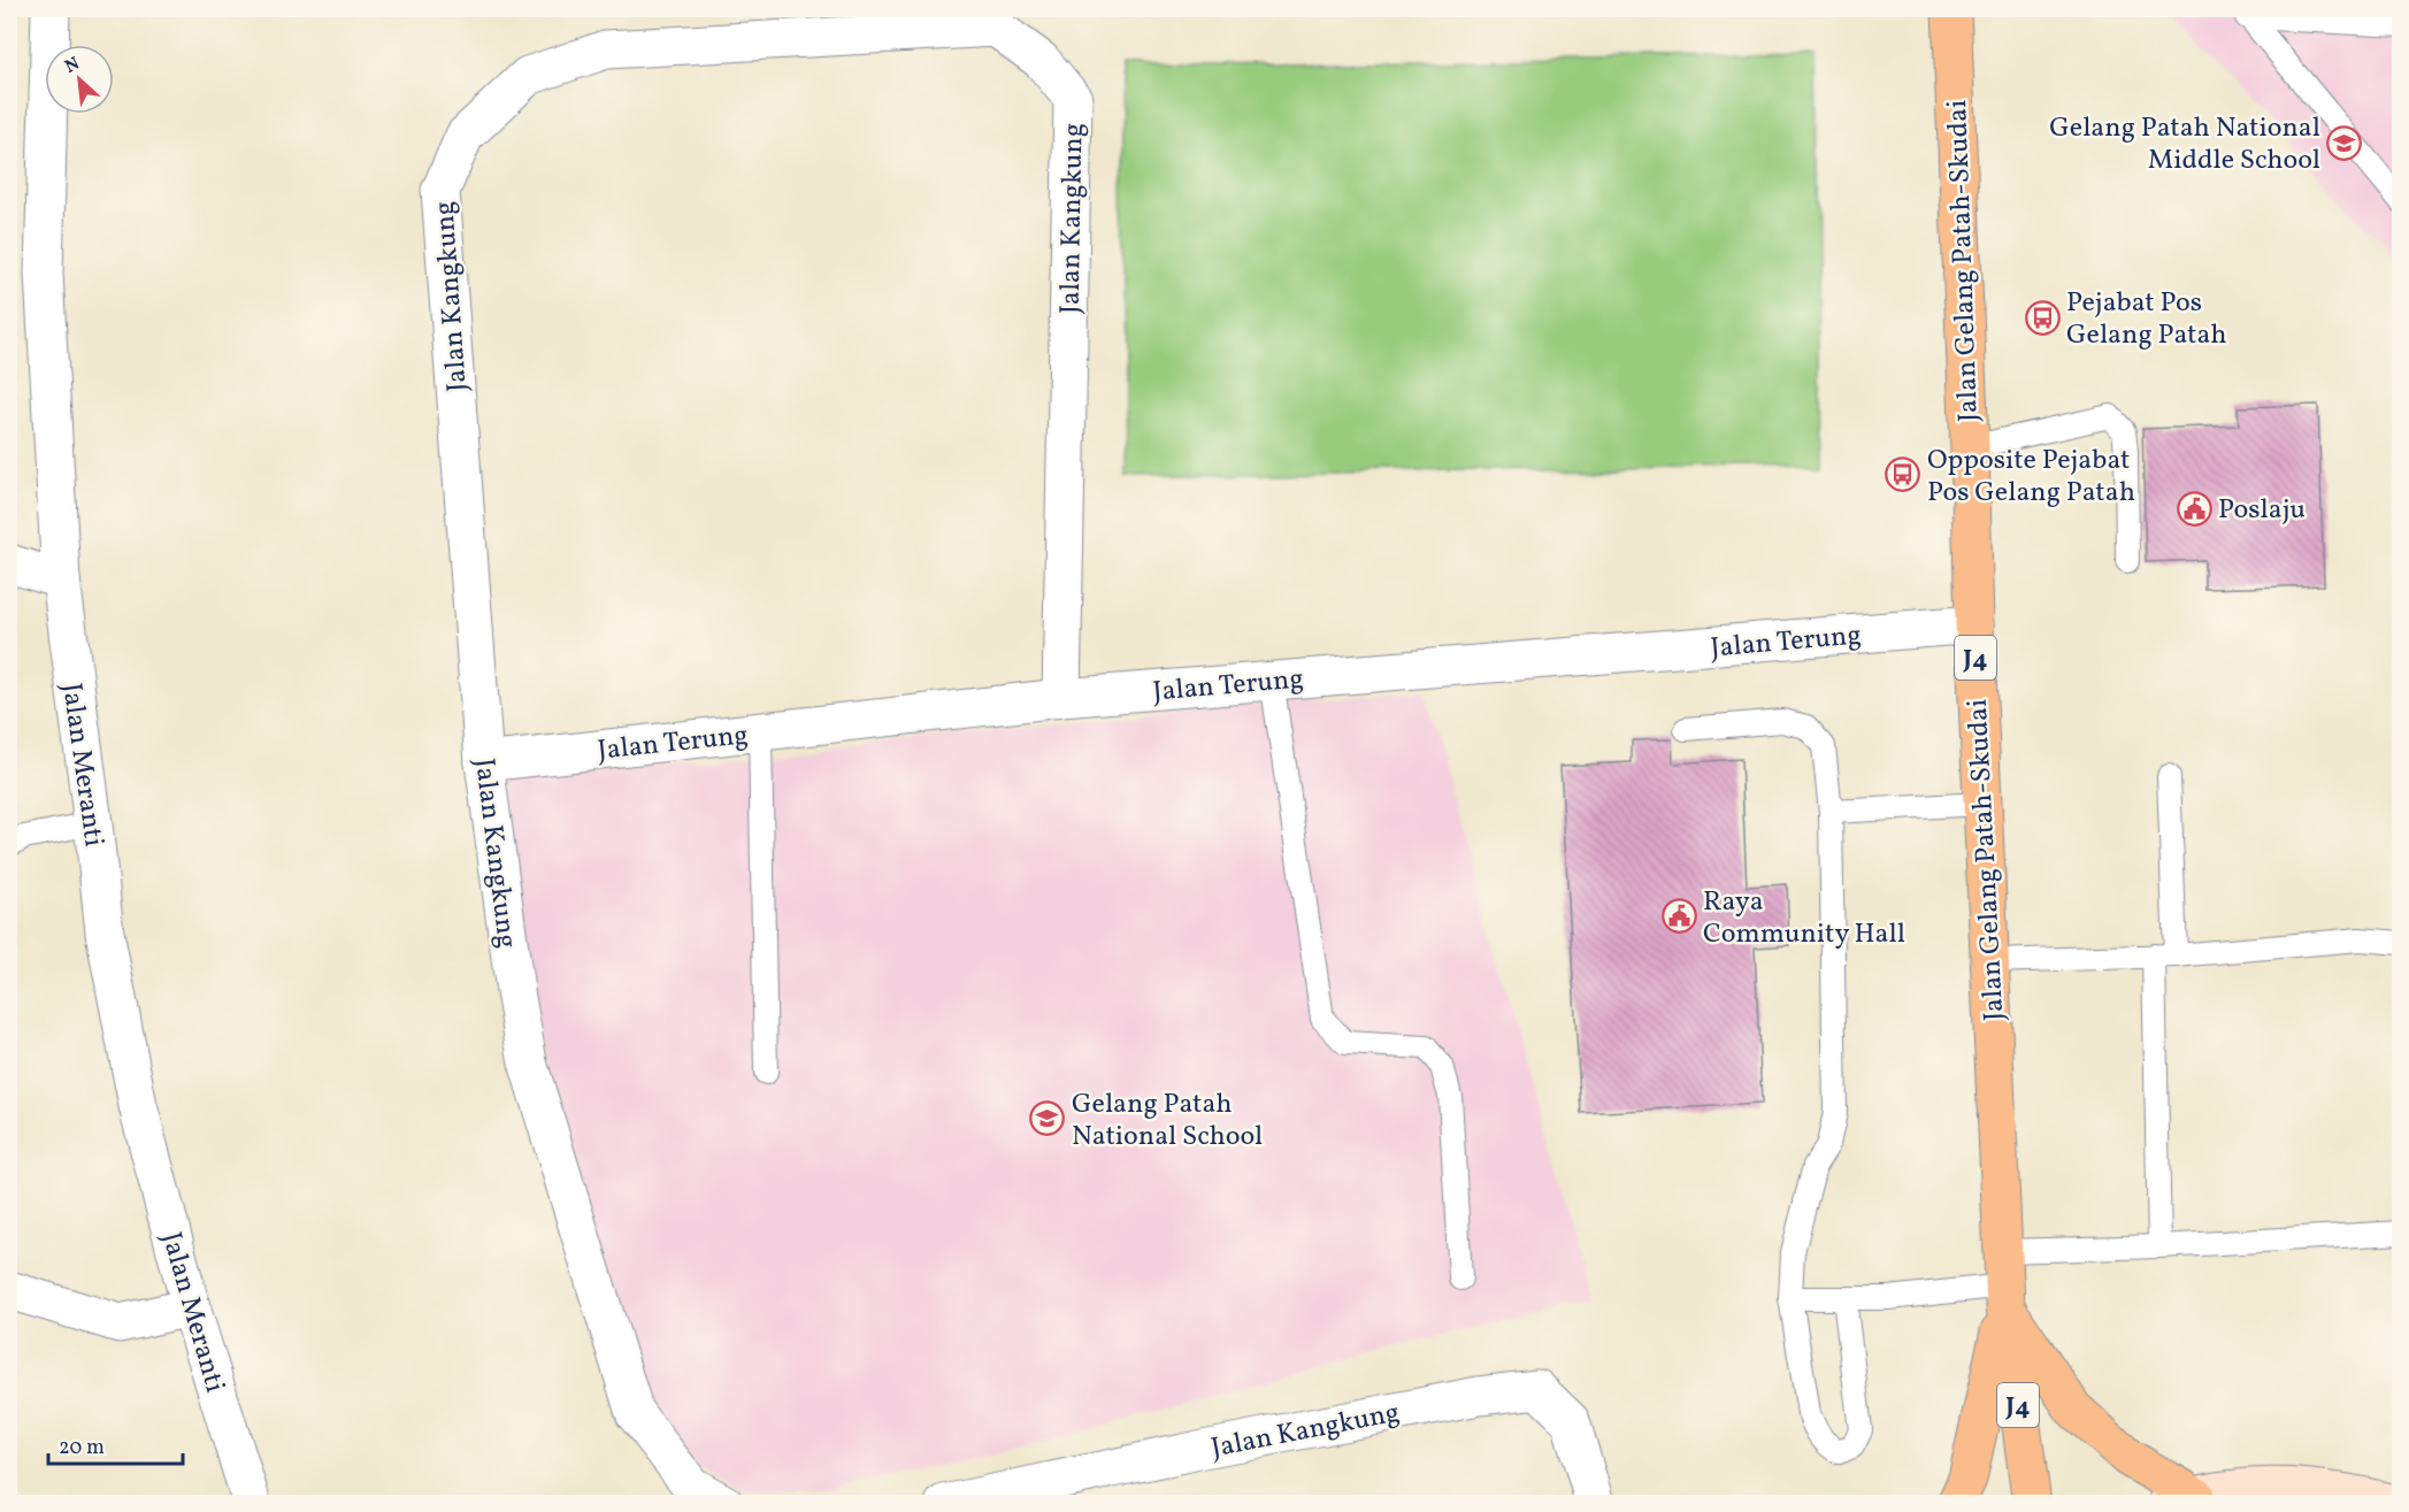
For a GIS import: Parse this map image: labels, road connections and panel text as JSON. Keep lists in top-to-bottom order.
{
  "streets": {
    "main road": ["Jalan Gelang Patah-Skudai", "J4"],
    "street": ["Jalan Kangkung", "Jalan Terung", "Jalan Meranti"]
  },
  "crossings": [
    ["Jalan Kangkung", "Jalan Terung"],
    ["Jalan Gelang Patah-Skudai", "Jalan Terung"]
  ],
  "places": {
    "school or university": ["Gelang Patah National Middle School", "Gelang Patah National School"],
    "bus stop": ["Pejabat Pos Gelang Patah", "Opposite Pejabat Pos Gelang Patah"],
    "public building": ["Poslaju", "Raya Community Hall"]
  },
  "scale_bar": "20 m",
  "north": "top left"
}
